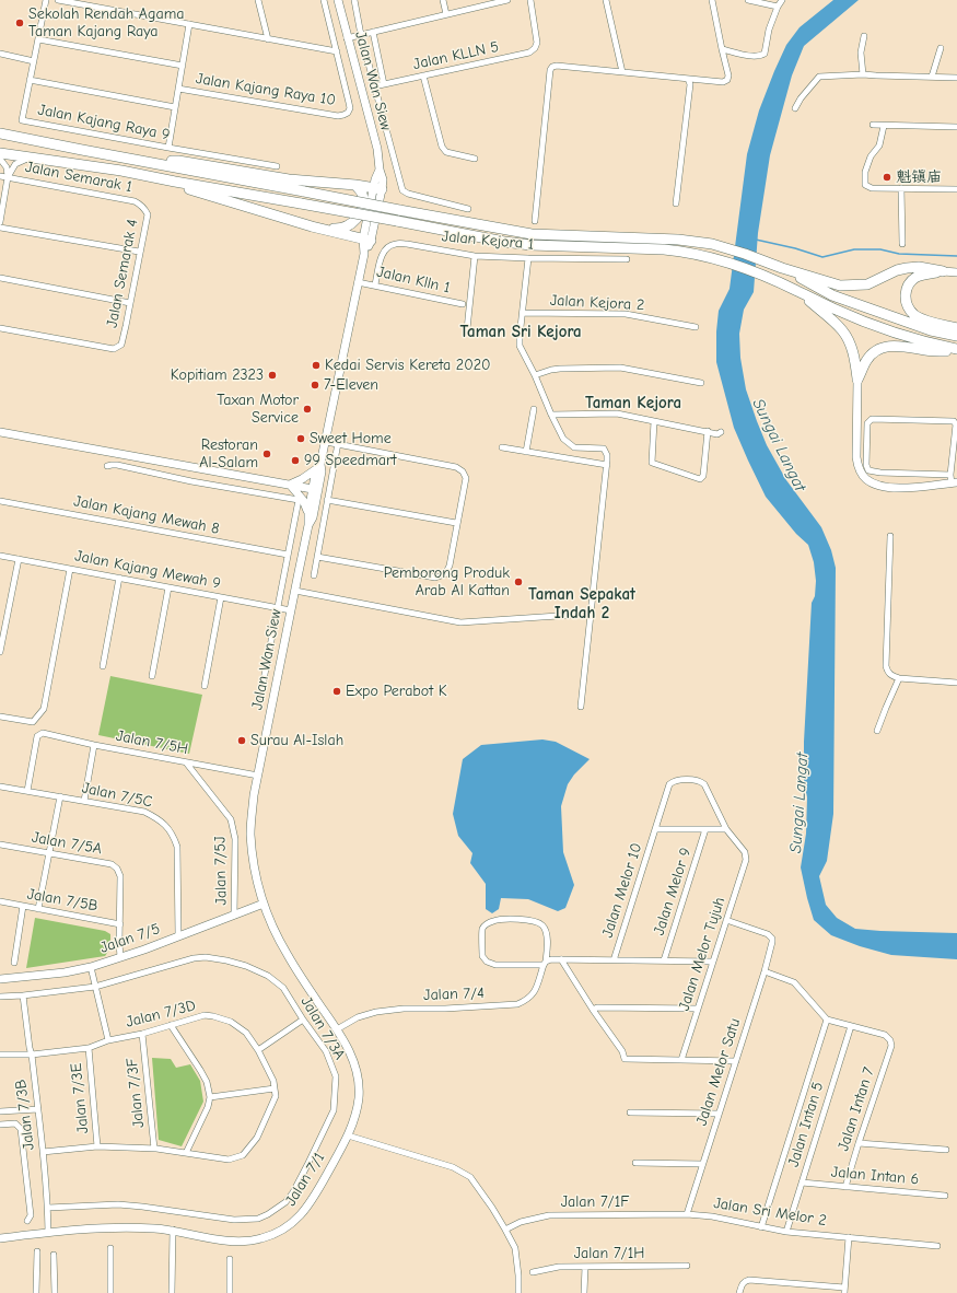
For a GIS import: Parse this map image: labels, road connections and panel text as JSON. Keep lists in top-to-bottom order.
{
  "streets": {
    "street": [
      "Jalan KLLN 5",
      "Jalan Wan Siew",
      "Jalan Kajang Raya 10",
      "Jalan Kajang Raya 9",
      "Jalan Semarak 1",
      "Jalan Kejora 1",
      "Jalan Semarak 4",
      "Jalan Klln 1",
      "Jalan Kejora 2",
      "Jalan Kajang Mewah 8",
      "Jalan Kajang Mewah 9",
      "Jalan 7/5H",
      "Jalan 7/5C",
      "Jalan 7/5A",
      "Jalan 7/5J",
      "Jalan Melor 10",
      "Jalan Melor 9",
      "Jalan 7/5B",
      "Jalan 7/5",
      "Jalan Melor Tujuh",
      "Jalan 7/4",
      "Jalan 7/3D",
      "Jalan 7/3A",
      "Jalan Melor Satu",
      "Jalan 7/3F",
      "Jalan 7/3E",
      "Jalan Intan 7",
      "Jalan 7/3B",
      "Jalan Intan 5",
      "Jalan Intan 6",
      "Jalan 7/1",
      "Jalan 7/1F",
      "Jalan Sri Melor 2",
      "Jalan 7/1H"
    ]
  },
  "crossings": [
    ["Jalan Wan Siew", "Jalan Klln 1"],
    ["Jalan Wan Siew", "Jalan Kajang Mewah 9"],
    ["Jalan Wan Siew", "Jalan 7/5H"],
    ["Jalan Wan Siew", "Jalan 7/5"],
    ["Jalan Wan Siew", "Jalan 7/1"],
    ["Jalan Semarak 1", "Jalan Semarak 4"],
    ["Jalan Kejora 1", "Jalan Klln 1"],
    ["Jalan 7/5H", "Jalan 7/5C"],
    ["Jalan 7/5H", "Jalan 7/5J"],
    ["Jalan 7/5C", "Jalan 7/5"],
    ["Jalan 7/5A", "Jalan 7/5B"],
    ["Jalan 7/5A", "Jalan 7/5"],
    ["Jalan 7/5J", "Jalan 7/5"],
    ["Jalan Melor 10", "Jalan Melor Tujuh"],
    ["Jalan 7/5", "Jalan 7/1"],
    ["Jalan Melor Tujuh", "Jalan Melor Satu"],
    ["Jalan 7/4", "Jalan 7/1"],
    ["Jalan 7/3D", "Jalan 7/3F"],
    ["Jalan 7/3D", "Jalan 7/3E"],
    ["Jalan 7/3D", "Jalan 7/3B"],
    ["Jalan 7/3A", "Jalan 7/3B"],
    ["Jalan Melor Satu", "Jalan 7/1F"],
    ["Jalan Melor Satu", "Jalan Sri Melor 2"],
    ["Jalan Intan 7", "Jalan Intan 5"],
    ["Jalan Intan 7", "Jalan Intan 6"],
    ["Jalan 7/3B", "Jalan 7/1"],
    ["Jalan Intan 5", "Jalan Intan 6"],
    ["Jalan Intan 5", "Jalan Sri Melor 2"],
    ["Jalan 7/1F", "Jalan Sri Melor 2"]
  ],
  "districts": ["Taman Sri Kejora", "Taman Kejora", "Taman Sepakat Indah 2"],
  "water": ["Sungai Langat"],
  "places": [
    "Sekolah Rendah Agama Taman Kajang Raya",
    "魁镇庙",
    "Kedai Servis Kereta 2020",
    "Kopitiam 2323",
    "7-Eleven",
    "Taxan Motor Service",
    "Sweet Home",
    "Restoran Al-Salam",
    "99 Speedmart",
    "Pemborong Produk Arab Al Kattan",
    "Expo Perabot K",
    "Surau Al-Islah"
  ]
}
